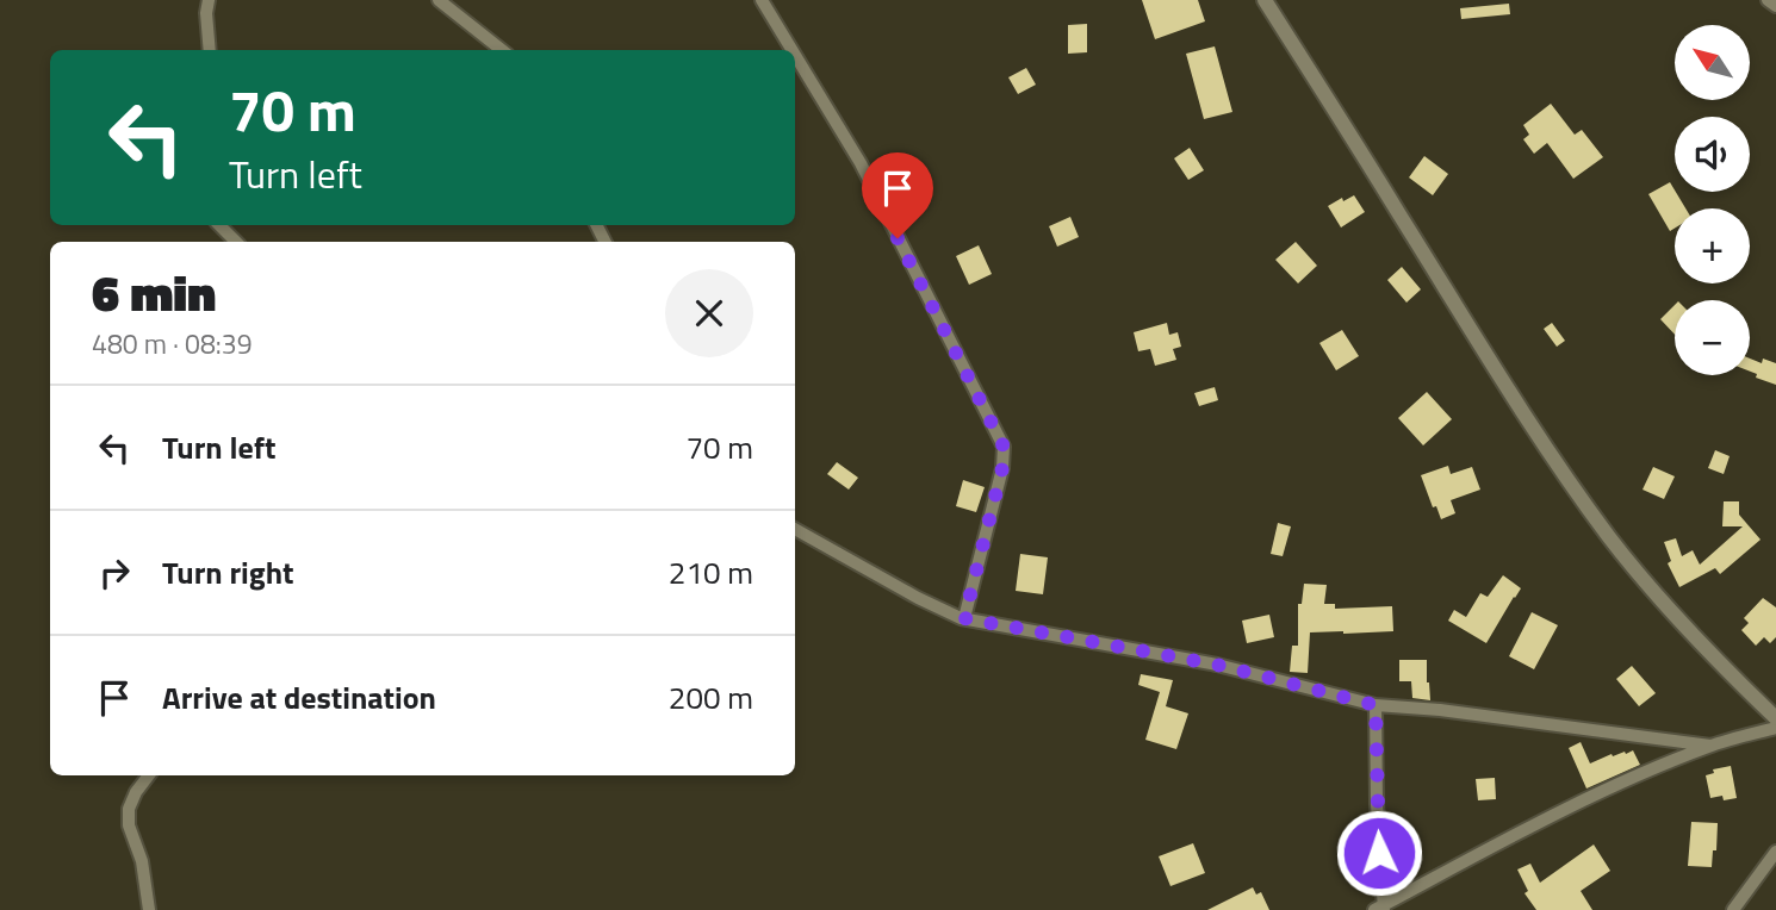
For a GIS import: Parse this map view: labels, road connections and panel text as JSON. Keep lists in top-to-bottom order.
{
  "north": "top left",
  "page": {
    "map_buttons": ["+", "−"],
    "turn": ["70 m", "Turn left"],
    "heading": ["6 min", "480 m · 08:39"],
    "list": [
      {
        "name": "Turn left",
        "value": "70 m"
      },
      {
        "name": "Turn right",
        "value": "210 m"
      },
      {
        "name": "Arrive at destination",
        "value": "200 m"
      }
    ]
  }
}
